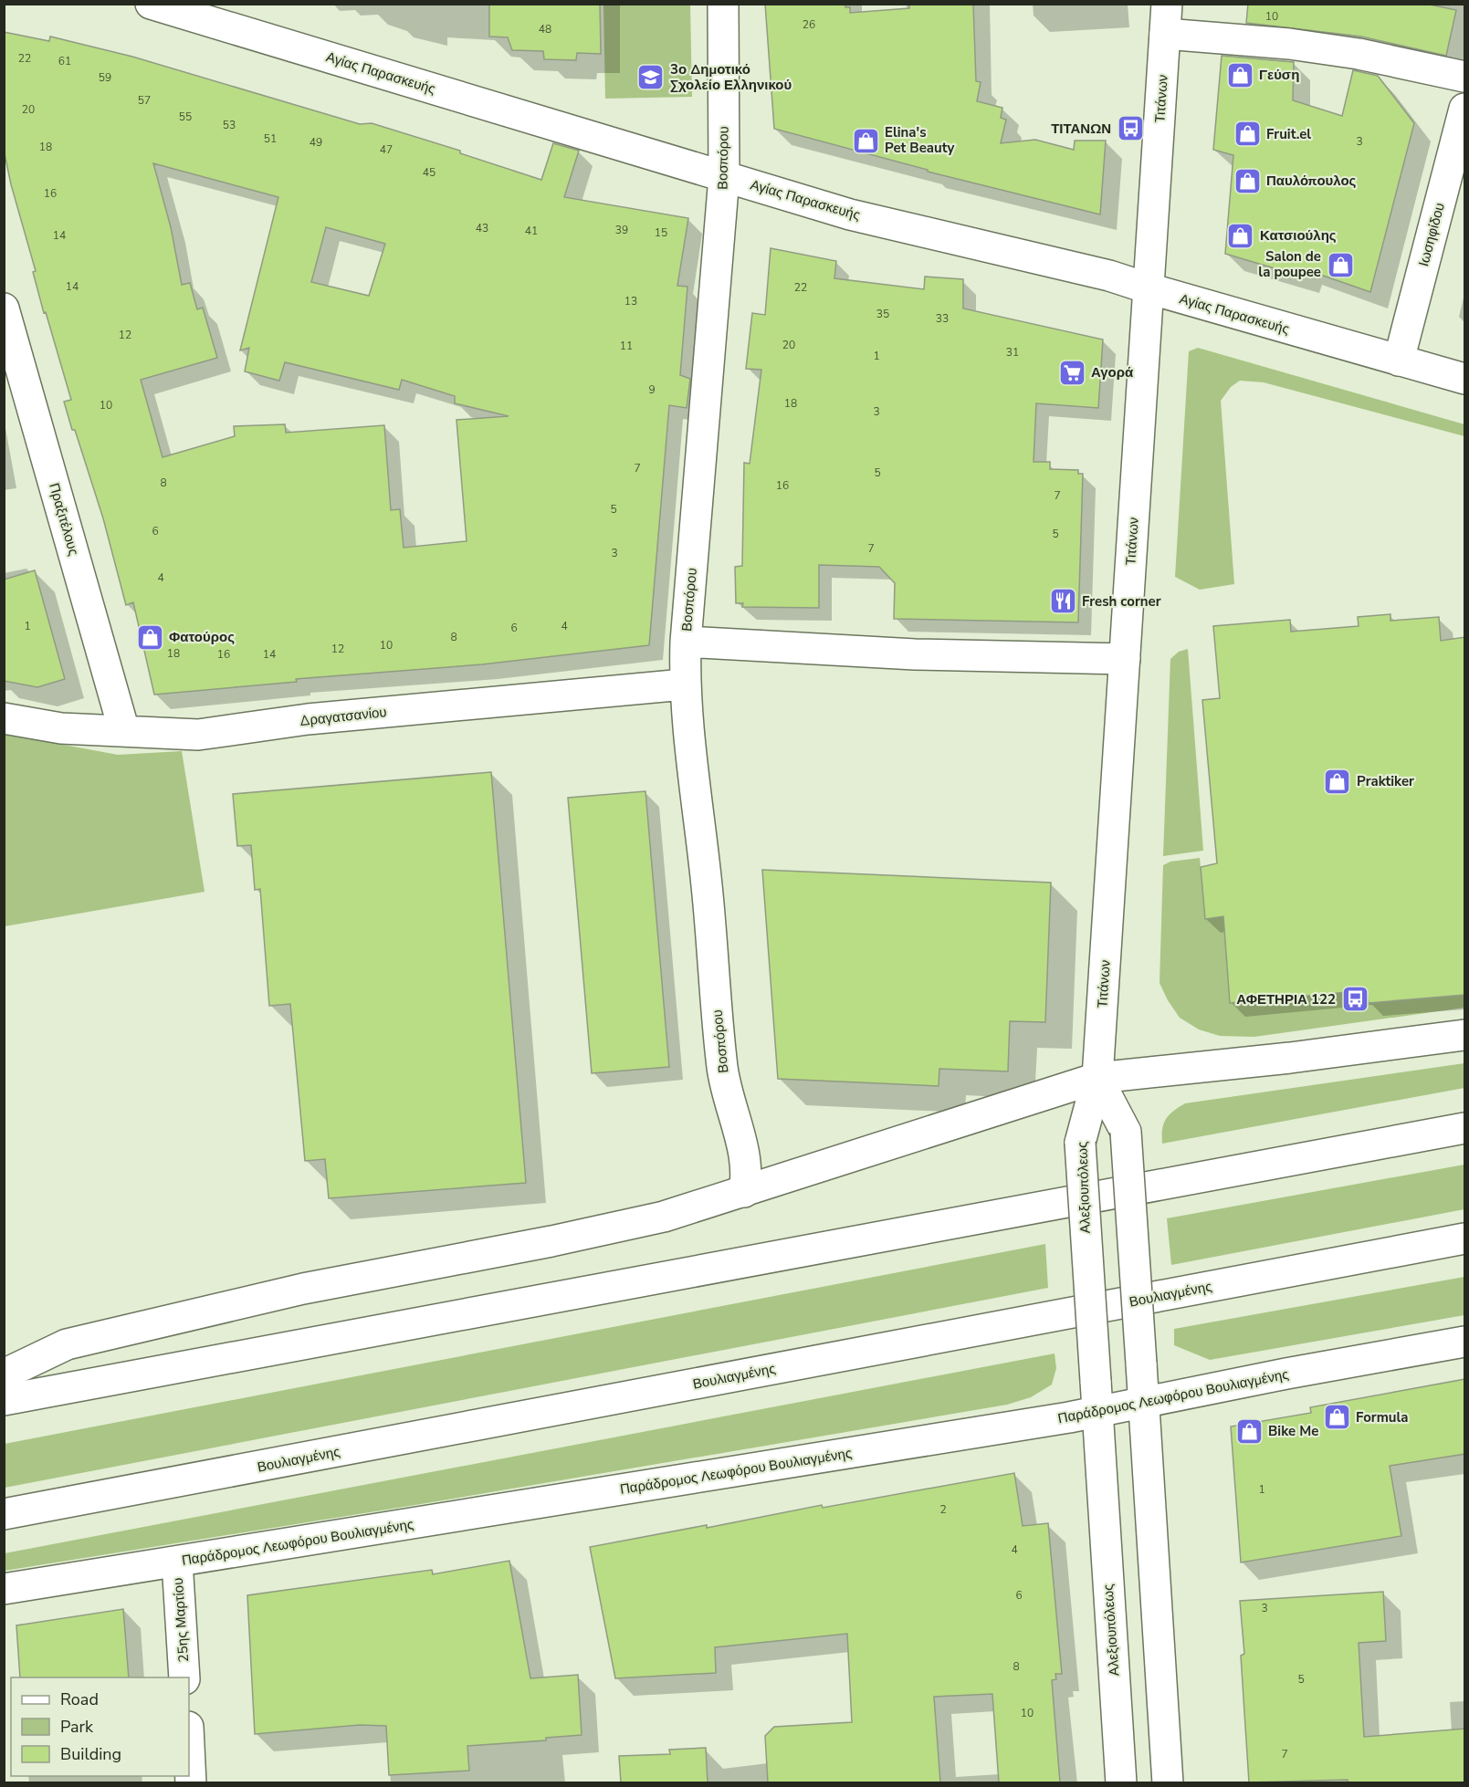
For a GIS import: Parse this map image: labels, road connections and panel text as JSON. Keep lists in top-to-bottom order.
{
  "streets": {
    "main road": [
      "Αγίας Παρασκευής",
      "Τιτάνων",
      "Βοσπόρου",
      "Ιωσηφίδου",
      "Πραξιτέλους",
      "Δραγατσανίου",
      "Αλεξιουπόλεως",
      "Βουλιαγμένης",
      "Παράδρομος Λεωφόρου Βουλιαγμένης",
      "25ης Μαρτίου"
    ]
  },
  "crossings": [
    ["Αγίας Παρασκευής", "Τιτάνων"],
    ["Αγίας Παρασκευής", "Βοσπόρου"],
    ["Αγίας Παρασκευής", "Ιωσηφίδου"],
    ["Τιτάνων", "Αλεξιουπόλεως"],
    ["Βοσπόρου", "Δραγατσανίου"],
    ["Πραξιτέλους", "Δραγατσανίου"],
    ["Αλεξιουπόλεως", "Παράδρομος Λεωφόρου Βουλιαγμένης"],
    ["Παράδρομος Λεωφόρου Βουλιαγμένης", "25ης Μαρτίου"]
  ],
  "places": {
    "shop": [
      "Γεύση",
      "Fruit.el",
      "Elina's Pet Beauty",
      "Παυλόπουλος",
      "Κατσιούλης",
      "Salon de la poupee",
      "Φατούρος",
      "Praktiker",
      "Formula",
      "Bike Me"
    ],
    "school or university": ["3ο Δημοτικό Σχολείο Ελληνικού"],
    "bus stop": ["ΤΙΤΑΝΩΝ", "ΑΦΕΤΗΡΙΑ 122"],
    "supermarket": ["Αγορά"],
    "restaurant": ["Fresh corner"]
  },
  "house_numbers": [
    "10",
    "26",
    "48",
    "22",
    "61",
    "59",
    "57",
    "20",
    "55",
    "53",
    "51",
    "3",
    "49",
    "18",
    "47",
    "45",
    "16",
    "43",
    "39",
    "41",
    "15",
    "14",
    "14",
    "22",
    "13",
    "35",
    "33",
    "12",
    "20",
    "11",
    "31",
    "1",
    "9",
    "18",
    "10",
    "3",
    "7",
    "5",
    "8",
    "16",
    "7",
    "5",
    "6",
    "5",
    "7",
    "3",
    "4",
    "1",
    "4",
    "6",
    "8",
    "10",
    "12",
    "18",
    "16",
    "14",
    "1",
    "2",
    "4",
    "6",
    "3",
    "8",
    "5",
    "10",
    "7"
  ],
  "legend": ["Road", "Park", "Building"]
}
